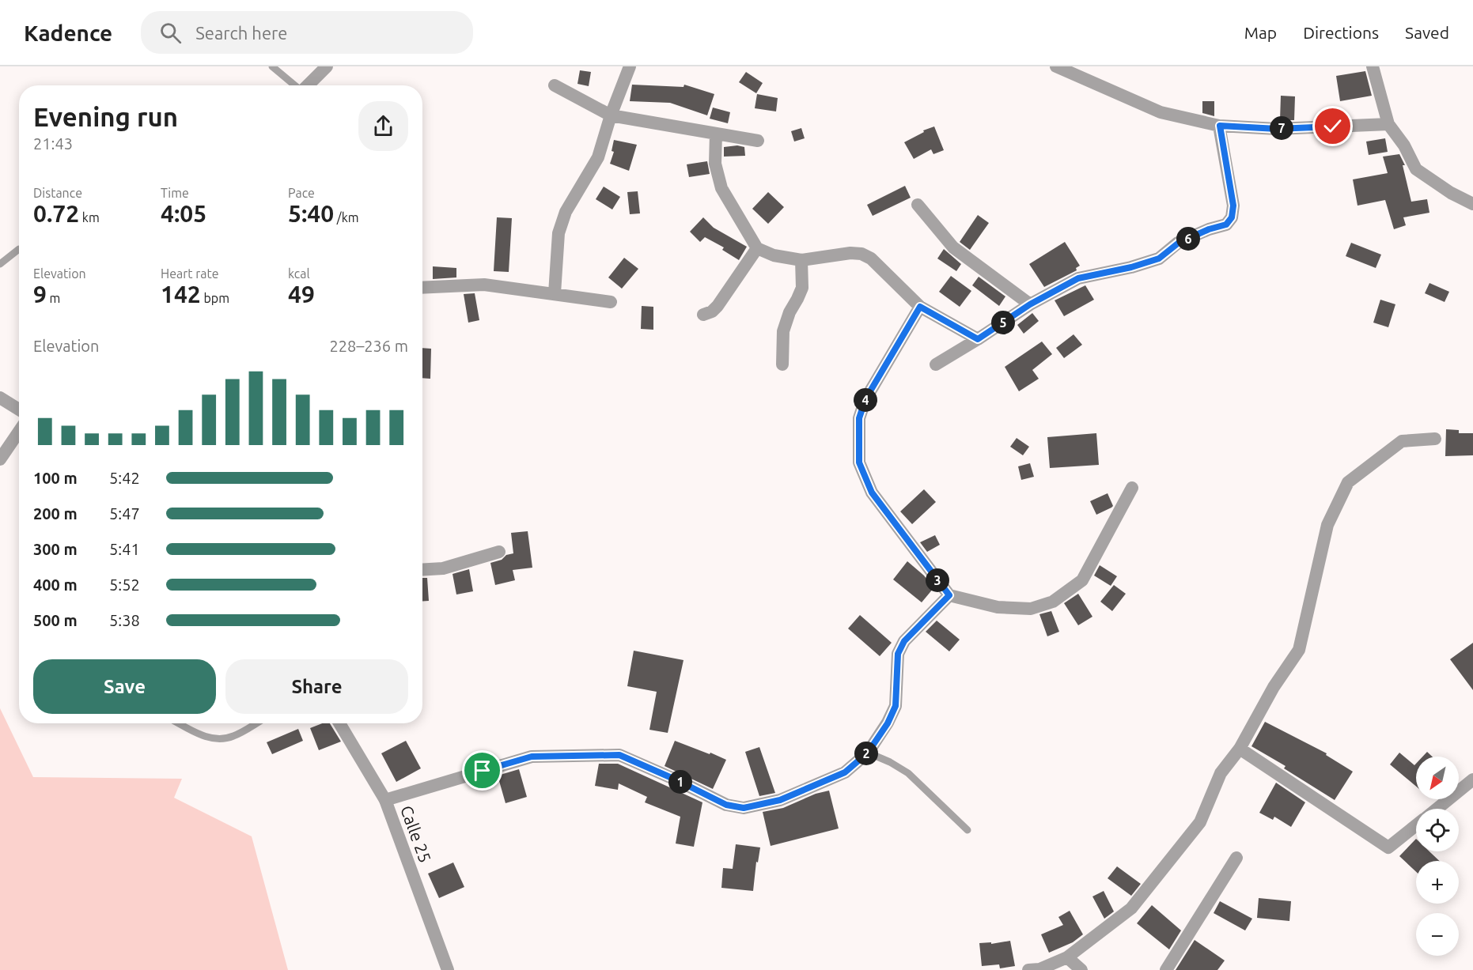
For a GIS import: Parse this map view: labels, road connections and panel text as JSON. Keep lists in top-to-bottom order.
{
  "streets": {
    "street": ["Calle 25"]
  },
  "north": "bottom left",
  "page": {
    "header": "Kadence",
    "search": "Search here",
    "nav": ["Map", "Directions", "Saved"],
    "heading": ["Evening run", "21:43"],
    "pins": [
      "7",
      "6",
      "5",
      "4",
      "3",
      "2",
      "1"
    ],
    "stats": [
      ["Distance", "0.72 km"],
      ["Time", "4:05"],
      ["Pace", "5:40 /km"],
      ["Elevation", "9 m"],
      ["Heart rate", "142 bpm"],
      ["kcal", "49"]
    ],
    "chart": ["Elevation", "228–236 m"],
    "list": [
      {
        "name": "100 m",
        "note": "5:42"
      },
      {
        "name": "200 m",
        "note": "5:47"
      },
      {
        "name": "300 m",
        "note": "5:41"
      },
      {
        "name": "400 m",
        "note": "5:52"
      },
      {
        "name": "500 m",
        "note": "5:38"
      }
    ],
    "buttons": ["Save", "Share"],
    "map_buttons": ["+", "−"]
  }
}
